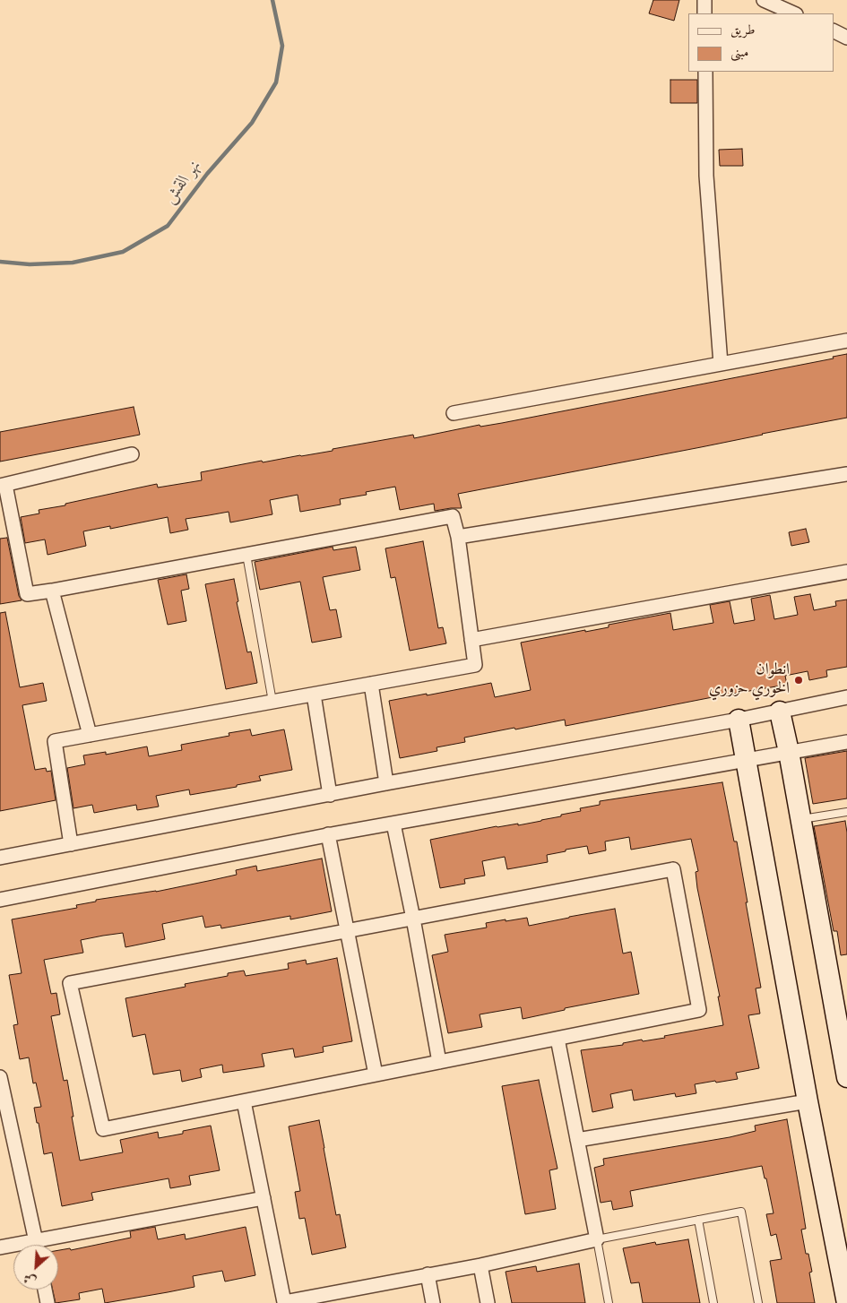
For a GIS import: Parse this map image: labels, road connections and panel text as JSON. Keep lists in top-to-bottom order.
{
  "water": ["نهر القش"],
  "places": ["انطوان الخوري حزوري"],
  "legend": ["طريق", "مبنى"],
  "north": "bottom left"
}
